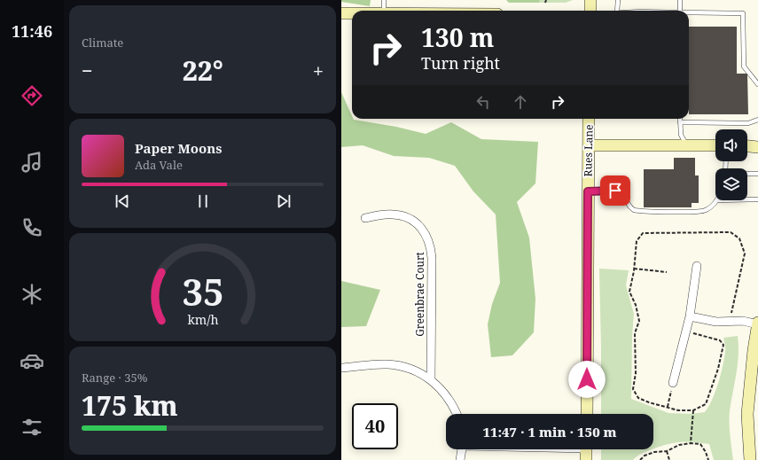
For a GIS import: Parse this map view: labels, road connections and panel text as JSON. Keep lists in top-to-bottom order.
{
  "streets": {
    "street": ["Rues Lane", "Greenbrae Court"]
  },
  "page": {
    "tabs": "11:46",
    "tile": [
      "Climate",
      ["Range · 35%", "175 km"]
    ],
    "turn": ["130 m", "Turn right"],
    "heat": ["−", "22°", "+"],
    "song": ["Paper Moons", "Ada Vale"],
    "limit": "40",
    "trip": "11:47 · 1 min · 150 m",
    "gauge": ["35", "km/h"]
  }
}
